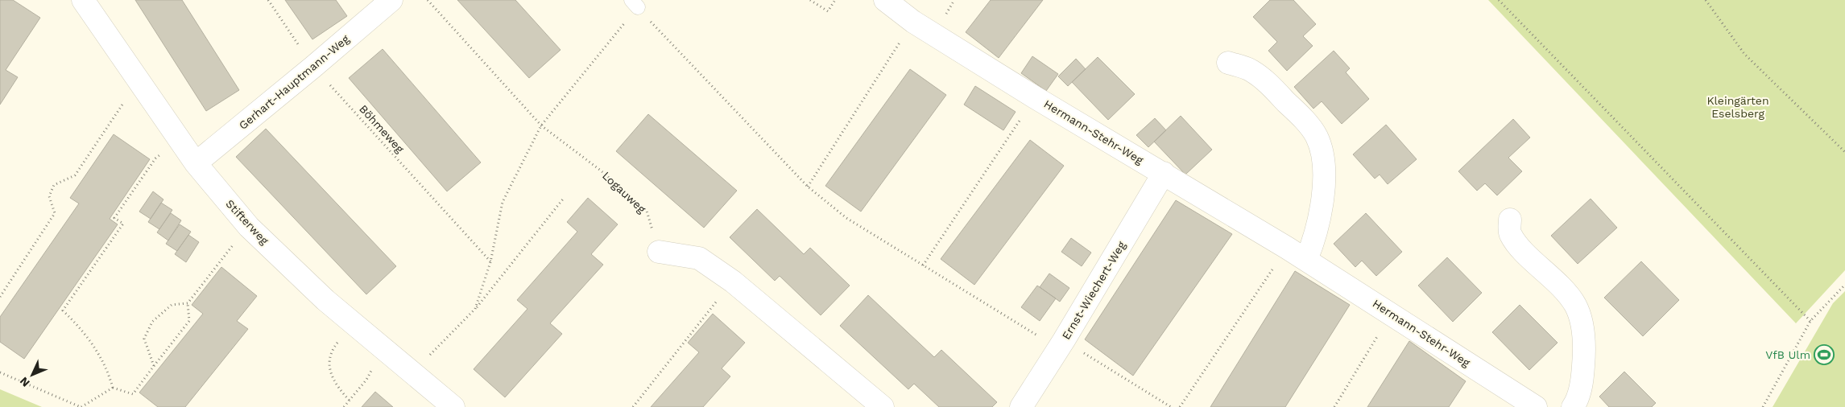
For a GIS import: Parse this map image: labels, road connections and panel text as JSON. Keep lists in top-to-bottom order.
{
  "streets": {
    "street": [
      "Gerhart-Hauptmann-Weg",
      "Hermann-Stehr-Weg",
      "Stifterweg",
      "Ernst-Wiechert-Weg"
    ],
    "path": ["Böhmeweg", "Logauweg"]
  },
  "crossings": [
    ["Gerhart-Hauptmann-Weg", "Böhmeweg"],
    ["Gerhart-Hauptmann-Weg", "Stifterweg"],
    ["Hermann-Stehr-Weg", "Ernst-Wiechert-Weg"]
  ],
  "parks": ["Kleingärten Eselsberg"],
  "places": {
    "sports": ["VfB Ulm"]
  },
  "north": "bottom left"
}
